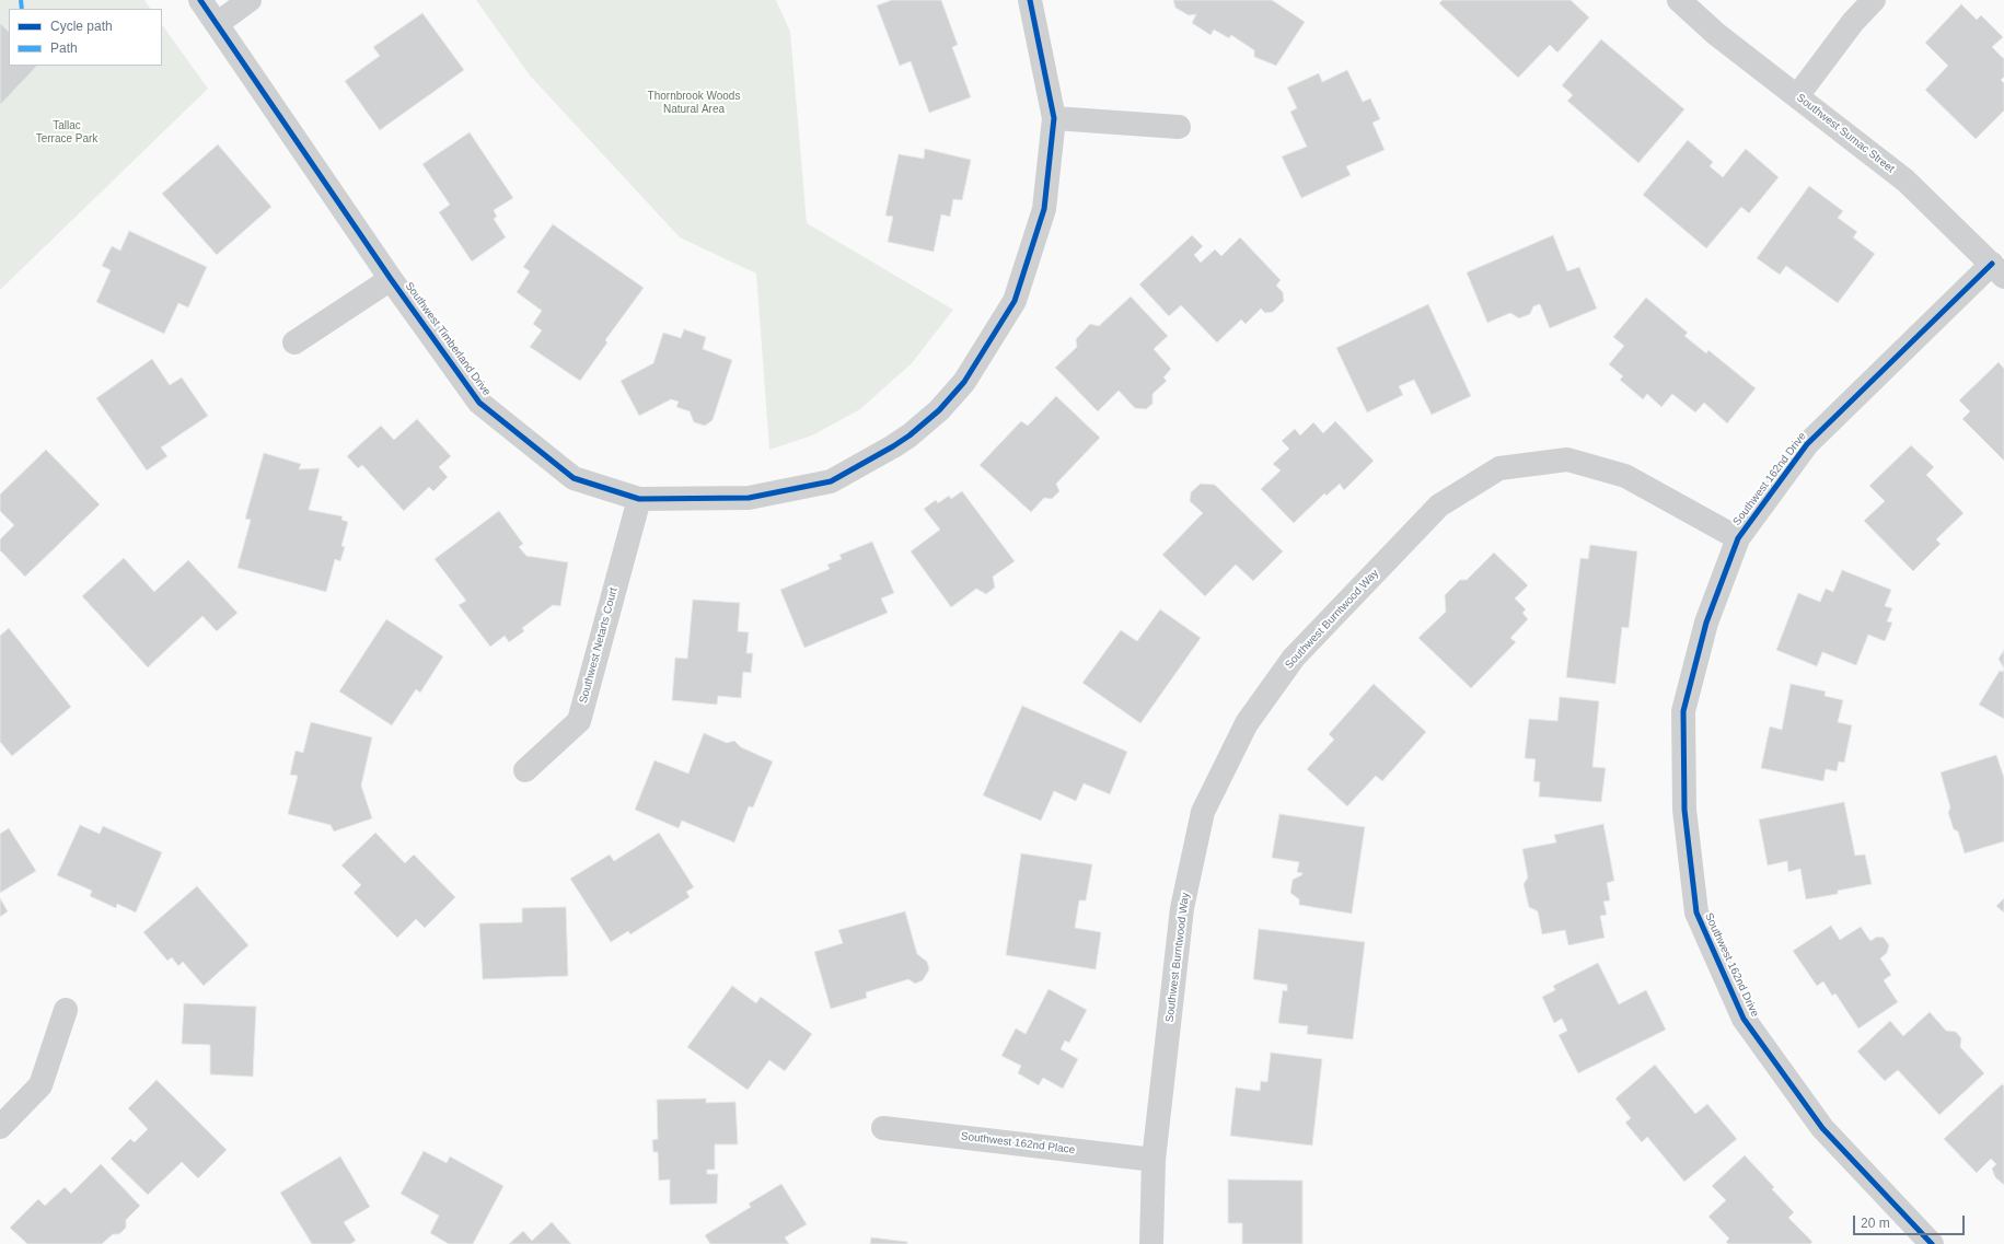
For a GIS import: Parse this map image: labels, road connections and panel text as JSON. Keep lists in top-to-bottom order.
{
  "streets": {
    "street": [
      "Southwest Sumac Street",
      "Southwest Timberland Drive",
      "Southwest 162nd Drive",
      "Southwest Burntwood Way",
      "Southwest Netarts Court",
      "Southwest 162nd Place"
    ]
  },
  "crossings": [
    ["Southwest Sumac Street", "Southwest 162nd Drive"],
    ["Southwest Timberland Drive", "Southwest Netarts Court"],
    ["Southwest 162nd Drive", "Southwest Burntwood Way"],
    ["Southwest Burntwood Way", "Southwest 162nd Place"]
  ],
  "parks": ["Thornbrook Woods Natural Area", "Tallac Terrace Park"],
  "legend": ["Cycle path", "Path"],
  "scale_bar": "20 m"
}
